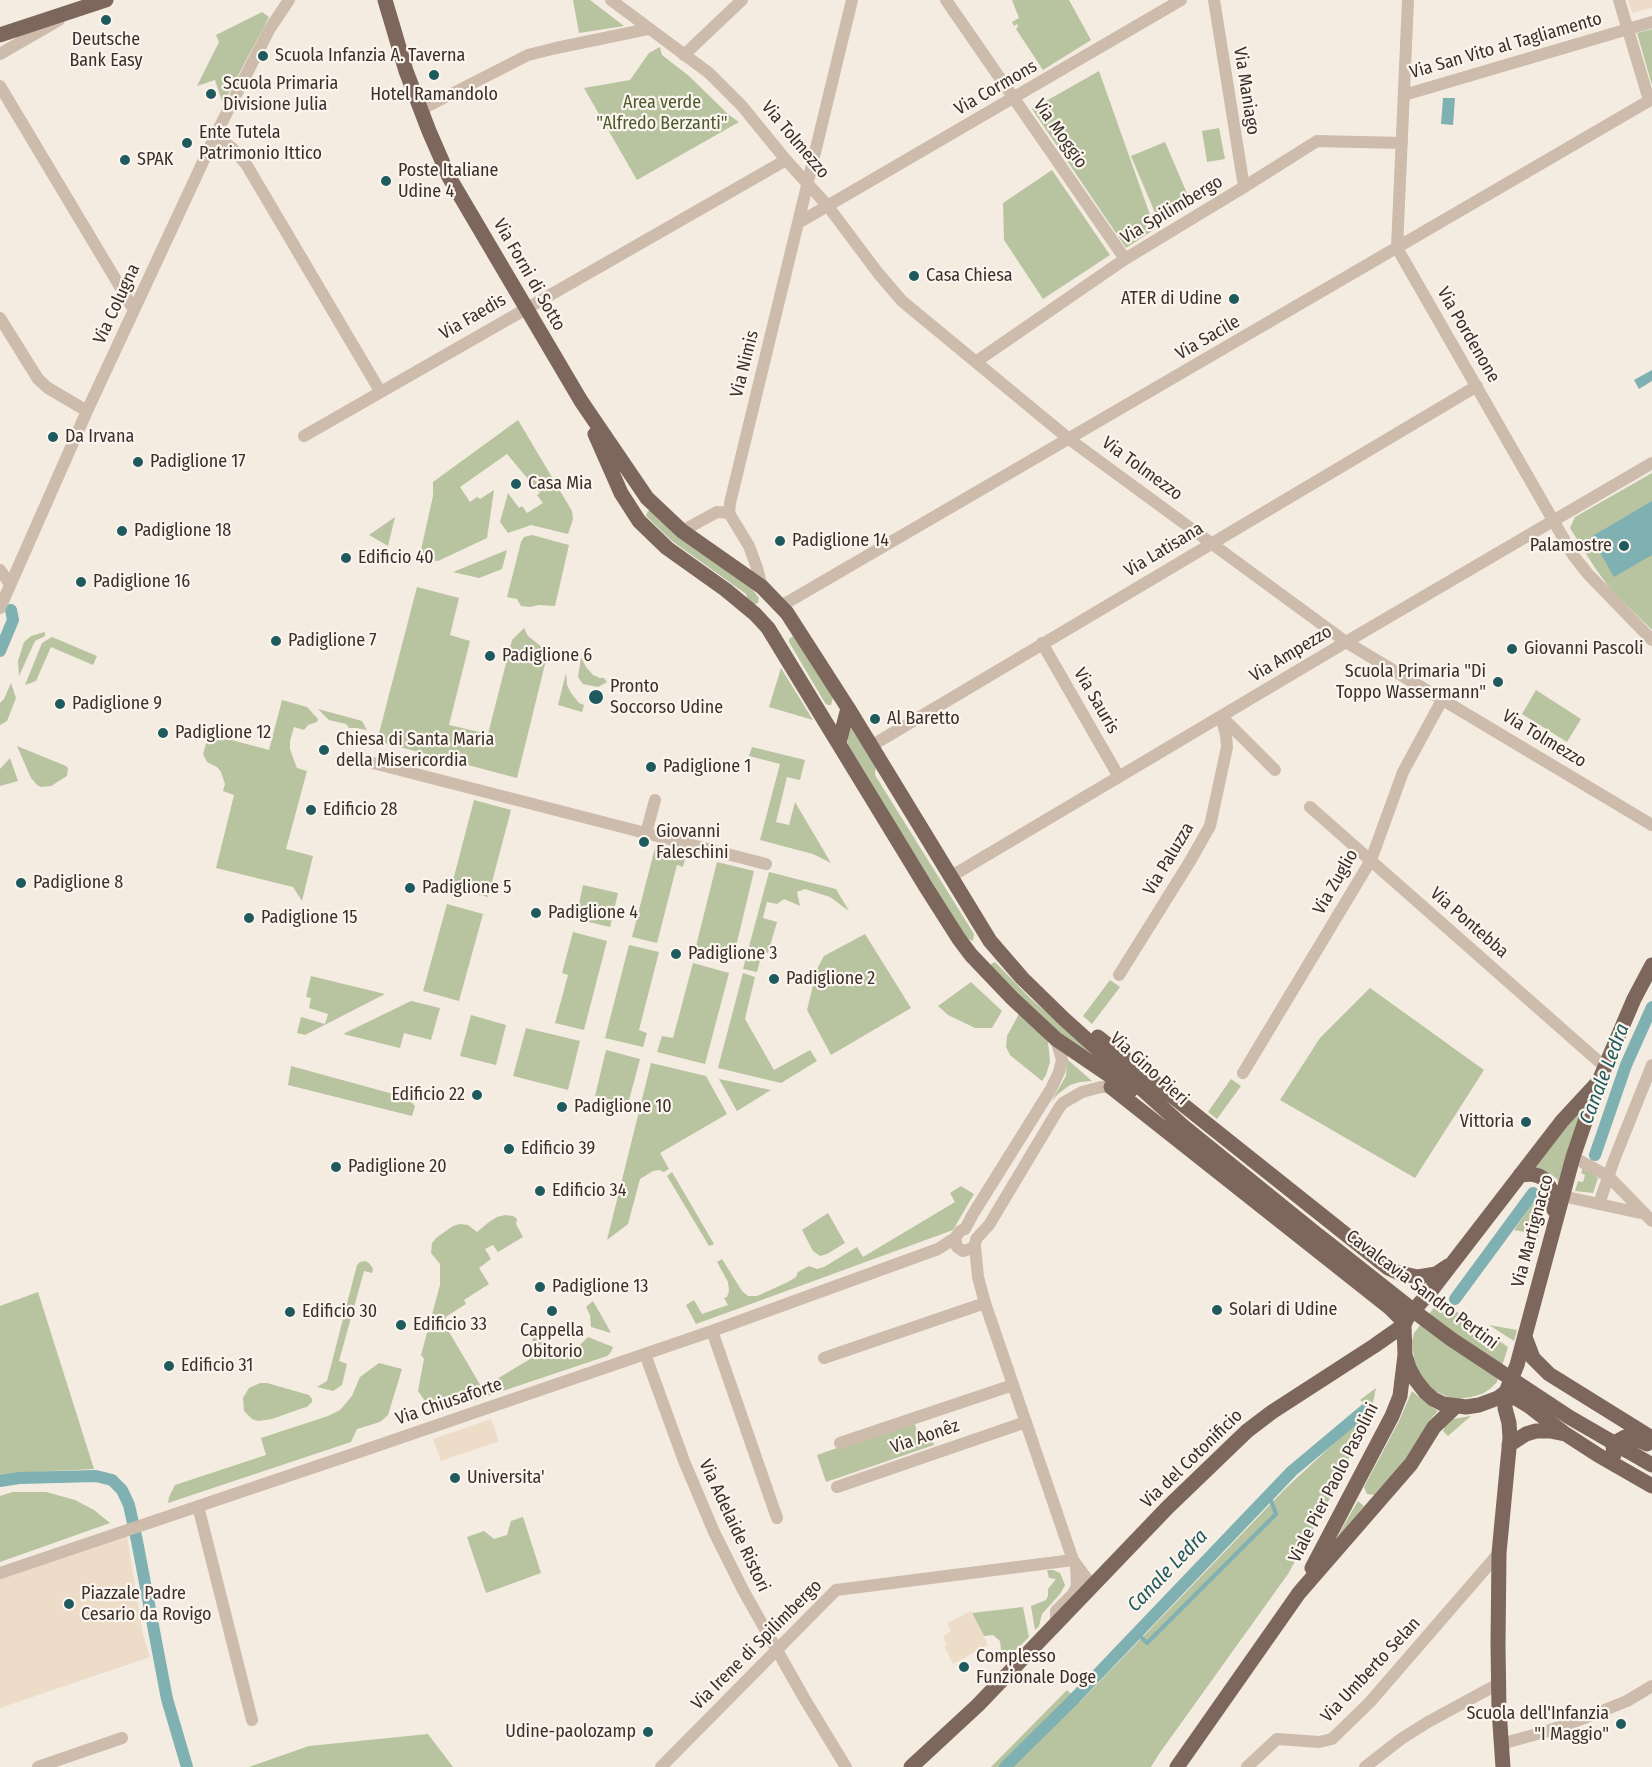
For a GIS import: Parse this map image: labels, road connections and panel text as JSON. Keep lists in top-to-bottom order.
{
  "streets": {
    "main road": [
      "Via Forni di Sotto",
      "Via Gino Pieri",
      "Via Martignacco",
      "Cavalcavia Sandro Pertini",
      "Via del Cotonificio",
      "Viale Pier Paolo Pasolini"
    ],
    "street": [
      "Via San Vito al Tagliamento",
      "Via Cormons",
      "Via Maniago",
      "Via Moggio",
      "Via Tolmezzo",
      "Via Spilimbergo",
      "Via Colugna",
      "Via Faedis",
      "Via Pordenone",
      "Via Sacile",
      "Via Nimis",
      "Via Latisana",
      "Via Ampezzo",
      "Via Sauris",
      "Via Paluzza",
      "Via Zuglio",
      "Via Pontebba",
      "Via Chiusaforte",
      "Via Aonêz",
      "Via Adelaide Ristori",
      "Via Irene di Spilimbergo",
      "Via Umberto Selan"
    ]
  },
  "crossings": [
    ["Via Cormons", "Via Moggio"],
    ["Via Cormons", "Via Tolmezzo"],
    ["Via Maniago", "Via Spilimbergo"],
    ["Via Moggio", "Via Spilimbergo"],
    ["Via Tolmezzo", "Via Spilimbergo"],
    ["Via Tolmezzo", "Via Faedis"],
    ["Via Tolmezzo", "Via Sacile"],
    ["Via Tolmezzo", "Via Nimis"],
    ["Via Tolmezzo", "Via Latisana"],
    ["Via Tolmezzo", "Via Ampezzo"],
    ["Via Tolmezzo", "Via Zuglio"],
    ["Via Forni di Sotto", "Via Faedis"],
    ["Via Forni di Sotto", "Via Sacile"],
    ["Via Forni di Sotto", "Via Gino Pieri"],
    ["Via Pordenone", "Via Sacile"],
    ["Via Pordenone", "Via Latisana"],
    ["Via Pordenone", "Via Ampezzo"],
    ["Via Sacile", "Via Gino Pieri"],
    ["Via Latisana", "Via Sauris"],
    ["Via Latisana", "Via Gino Pieri"],
    ["Via Ampezzo", "Via Sauris"],
    ["Via Ampezzo", "Via Paluzza"],
    ["Via Ampezzo", "Via Gino Pieri"],
    ["Via Zuglio", "Via Pontebba"],
    ["Via Pontebba", "Via Martignacco"],
    ["Via Gino Pieri", "Cavalcavia Sandro Pertini"],
    ["Via Martignacco", "Via del Cotonificio"],
    ["Via Martignacco", "Via Umberto Selan"],
    ["Via Chiusaforte", "Via Adelaide Ristori"],
    ["Via del Cotonificio", "Via Irene di Spilimbergo"],
    ["Via Adelaide Ristori", "Via Irene di Spilimbergo"]
  ],
  "water": ["Canale Ledra"],
  "parks": ["Area verde \"Alfredo Berzanti\""],
  "places": [
    "Deutsche Bank Easy",
    "Scuola Infanzia A. Taverna",
    "Hotel Ramandolo",
    "Scuola Primaria Divisione Julia",
    "Ente Tutela Patrimonio Ittico",
    "SPAK",
    "Poste Italiane Udine 4",
    "Casa Chiesa",
    "ATER di Udine",
    "Da Irvana",
    "Padiglione 17",
    "Casa Mia",
    "Padiglione 18",
    "Padiglione 14",
    "Palamostre",
    "Edificio 40",
    "Padiglione 16",
    "Padiglione 7",
    "Giovanni Pascoli",
    "Padiglione 6",
    "Scuola Primaria \"Di Toppo Wassermann\"",
    "Pronto Soccorso Udine",
    "Padiglione 9",
    "Al Baretto",
    "Padiglione 12",
    "Chiesa di Santa Maria della Misericordia",
    "Padiglione 1",
    "Edificio 28",
    "Giovanni Faleschini",
    "Padiglione 8",
    "Padiglione 5",
    "Padiglione 4",
    "Padiglione 15",
    "Padiglione 3",
    "Padiglione 2",
    "Edificio 22",
    "Padiglione 10",
    "Vittoria",
    "Edificio 39",
    "Padiglione 20",
    "Edificio 34",
    "Padiglione 13",
    "Solari di Udine",
    "Cappella Obitorio",
    "Edificio 30",
    "Edificio 33",
    "Edificio 31",
    "Universita'",
    "Piazzale Padre Cesario da Rovigo",
    "Complesso Funzionale Doge",
    "Scuola dell'Infanzia \"I Maggio\"",
    "Udine-paolozamp"
  ]
}
